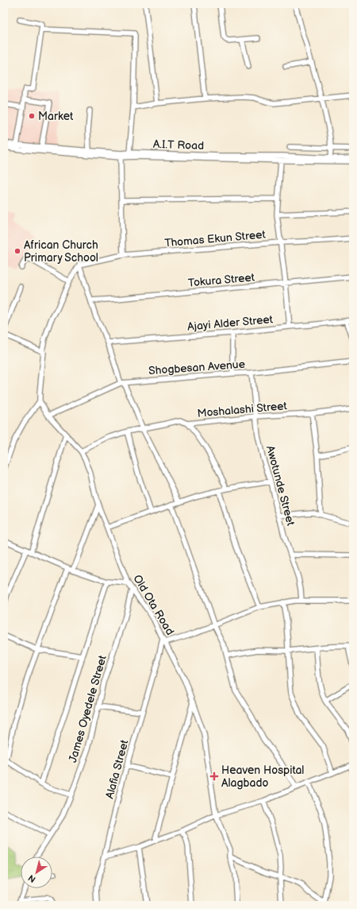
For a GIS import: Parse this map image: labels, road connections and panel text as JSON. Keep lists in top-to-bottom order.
{
  "streets": {
    "street": [
      "A.I.T Road",
      "Thomas Ekun Street",
      "Tokura Street",
      "Ajayi Alder Street",
      "Shogbesan Avenue",
      "Moshalashi Street",
      "Awotunde Street",
      "Old Ota Road",
      "James Oyedele Street",
      "Alafia Street"
    ]
  },
  "crossings": [
    ["Shogbesan Avenue", "Awotunde Street"],
    ["Shogbesan Avenue", "Old Ota Road"],
    ["Moshalashi Street", "Awotunde Street"],
    ["Moshalashi Street", "Old Ota Road"],
    ["Old Ota Road", "James Oyedele Street"],
    ["Old Ota Road", "Alafia Street"]
  ],
  "places": {
    "other": ["Market", "African Church Primary School"],
    "health": ["Heaven Hospital Alagbado"]
  },
  "north": "bottom left"
}
